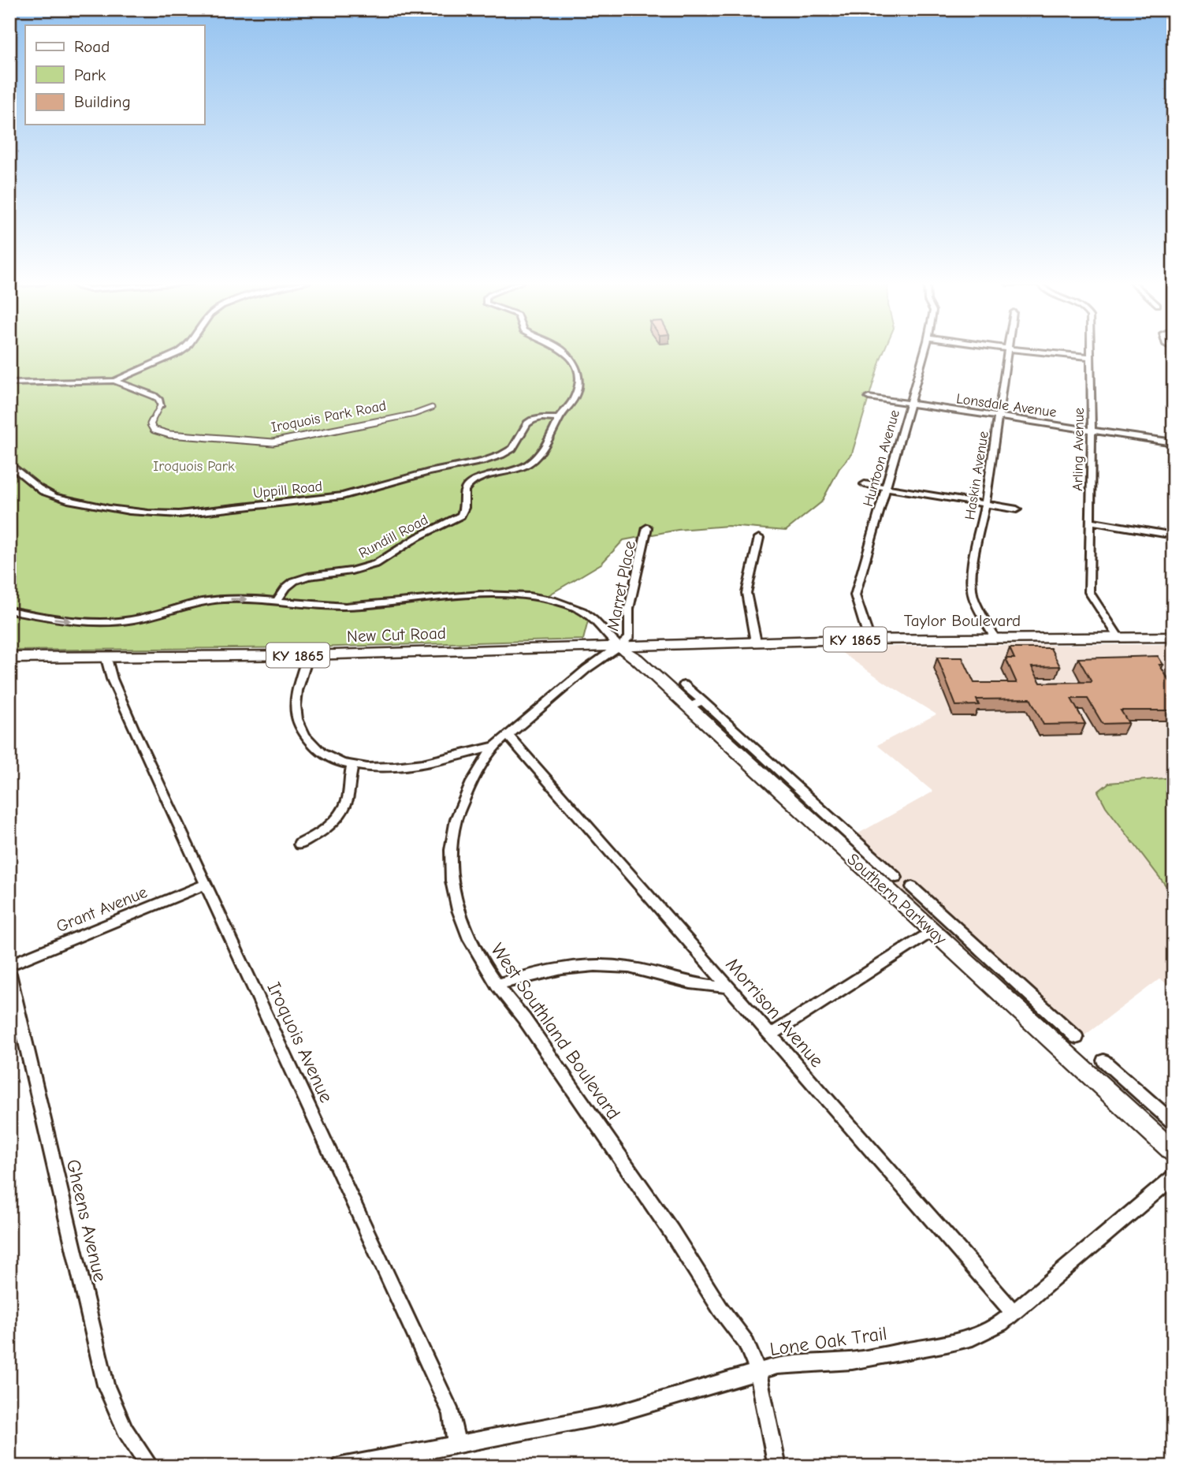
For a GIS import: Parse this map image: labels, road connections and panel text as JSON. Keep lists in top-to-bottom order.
{
  "streets": {
    "main road": [
      "Taylor Boulevard",
      "New Cut Road",
      "KY 1865",
      "Southern Parkway"
    ],
    "street": [
      "Lonsdale Avenue",
      "Iroquois Park Road",
      "Arling Avenue",
      "Huntoon Avenue",
      "Haskin Avenue",
      "Uppill Road",
      "Rundill Road",
      "Marret Place",
      "Grant Avenue",
      "Morrison Avenue",
      "West Southland Boulevard",
      "Iroquois Avenue",
      "Gheens Avenue",
      "Lone Oak Trail"
    ]
  },
  "crossings": [
    ["Lonsdale Avenue", "Arling Avenue"],
    ["Lonsdale Avenue", "Huntoon Avenue"],
    ["Lonsdale Avenue", "Haskin Avenue"],
    ["Arling Avenue", "Taylor Boulevard"],
    ["Huntoon Avenue", "Taylor Boulevard"],
    ["Haskin Avenue", "Taylor Boulevard"],
    ["Uppill Road", "Rundill Road"],
    ["Marret Place", "Taylor Boulevard"],
    ["Marret Place", "New Cut Road"],
    ["Marret Place", "Southern Parkway"],
    ["Marret Place", "West Southland Boulevard"],
    ["Taylor Boulevard", "New Cut Road"],
    ["Taylor Boulevard", "Southern Parkway"],
    ["Taylor Boulevard", "West Southland Boulevard"],
    ["New Cut Road", "Southern Parkway"],
    ["New Cut Road", "West Southland Boulevard"],
    ["New Cut Road", "Iroquois Avenue"],
    ["Southern Parkway", "West Southland Boulevard"],
    ["Grant Avenue", "Iroquois Avenue"],
    ["Morrison Avenue", "West Southland Boulevard"],
    ["Morrison Avenue", "Lone Oak Trail"],
    ["West Southland Boulevard", "Lone Oak Trail"],
    ["Iroquois Avenue", "Lone Oak Trail"]
  ],
  "parks": ["Iroquois Park"],
  "legend": ["Road", "Park", "Building"]
}
